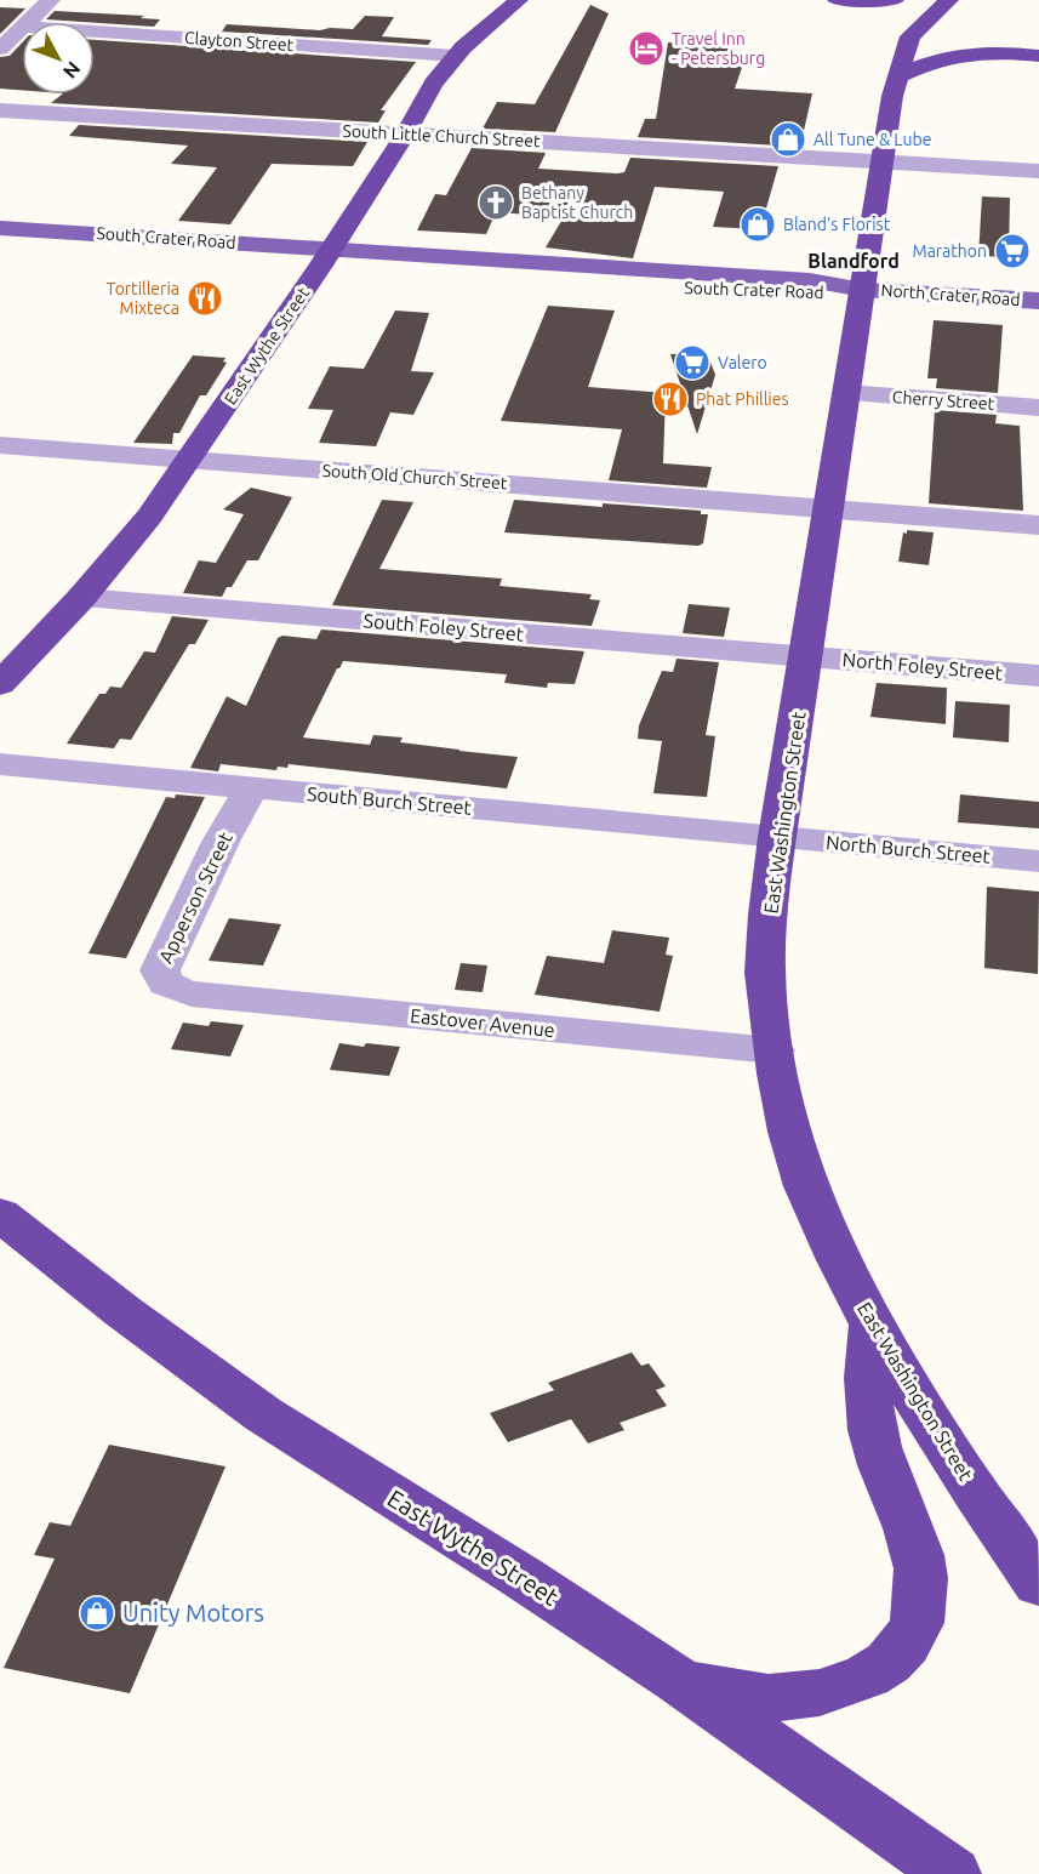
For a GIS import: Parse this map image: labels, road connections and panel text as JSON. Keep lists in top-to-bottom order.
{
  "streets": {
    "highway": ["East Wythe Street", "East Washington Street"],
    "main road": ["South Crater Road", "North Crater Road"],
    "street": [
      "Clayton Street",
      "South Little Church Street",
      "Cherry Street",
      "South Old Church Street",
      "South Foley Street",
      "North Foley Street",
      "South Burch Street",
      "North Burch Street",
      "Apperson Street",
      "Eastover Avenue"
    ]
  },
  "crossings": [
    ["Clayton Street", "East Wythe Street"],
    ["South Little Church Street", "East Wythe Street"],
    ["South Little Church Street", "East Washington Street"],
    ["South Crater Road", "North Crater Road"],
    ["South Crater Road", "East Wythe Street"],
    ["South Crater Road", "East Washington Street"],
    ["North Crater Road", "East Washington Street"],
    ["East Wythe Street", "South Old Church Street"],
    ["East Wythe Street", "South Foley Street"],
    ["Cherry Street", "East Washington Street"],
    ["South Old Church Street", "East Washington Street"],
    ["South Foley Street", "North Foley Street"],
    ["South Foley Street", "East Washington Street"],
    ["North Foley Street", "East Washington Street"],
    ["South Burch Street", "East Washington Street"],
    ["South Burch Street", "North Burch Street"],
    ["South Burch Street", "Apperson Street"],
    ["East Washington Street", "North Burch Street"],
    ["East Washington Street", "Eastover Avenue"],
    ["Apperson Street", "Eastover Avenue"]
  ],
  "districts": ["Blandford"],
  "places": {
    "hotel": ["Travel Inn - Petersburg"],
    "shop": ["All Tune & Lube", "Bland's Florist", "Unity Motors"],
    "church": ["Bethany Baptist Church"],
    "supermarket": ["Marathon", "Valero"],
    "restaurant": ["Tortilleria Mixteca", "Phat Phillies"]
  },
  "north": "bottom right"
}
